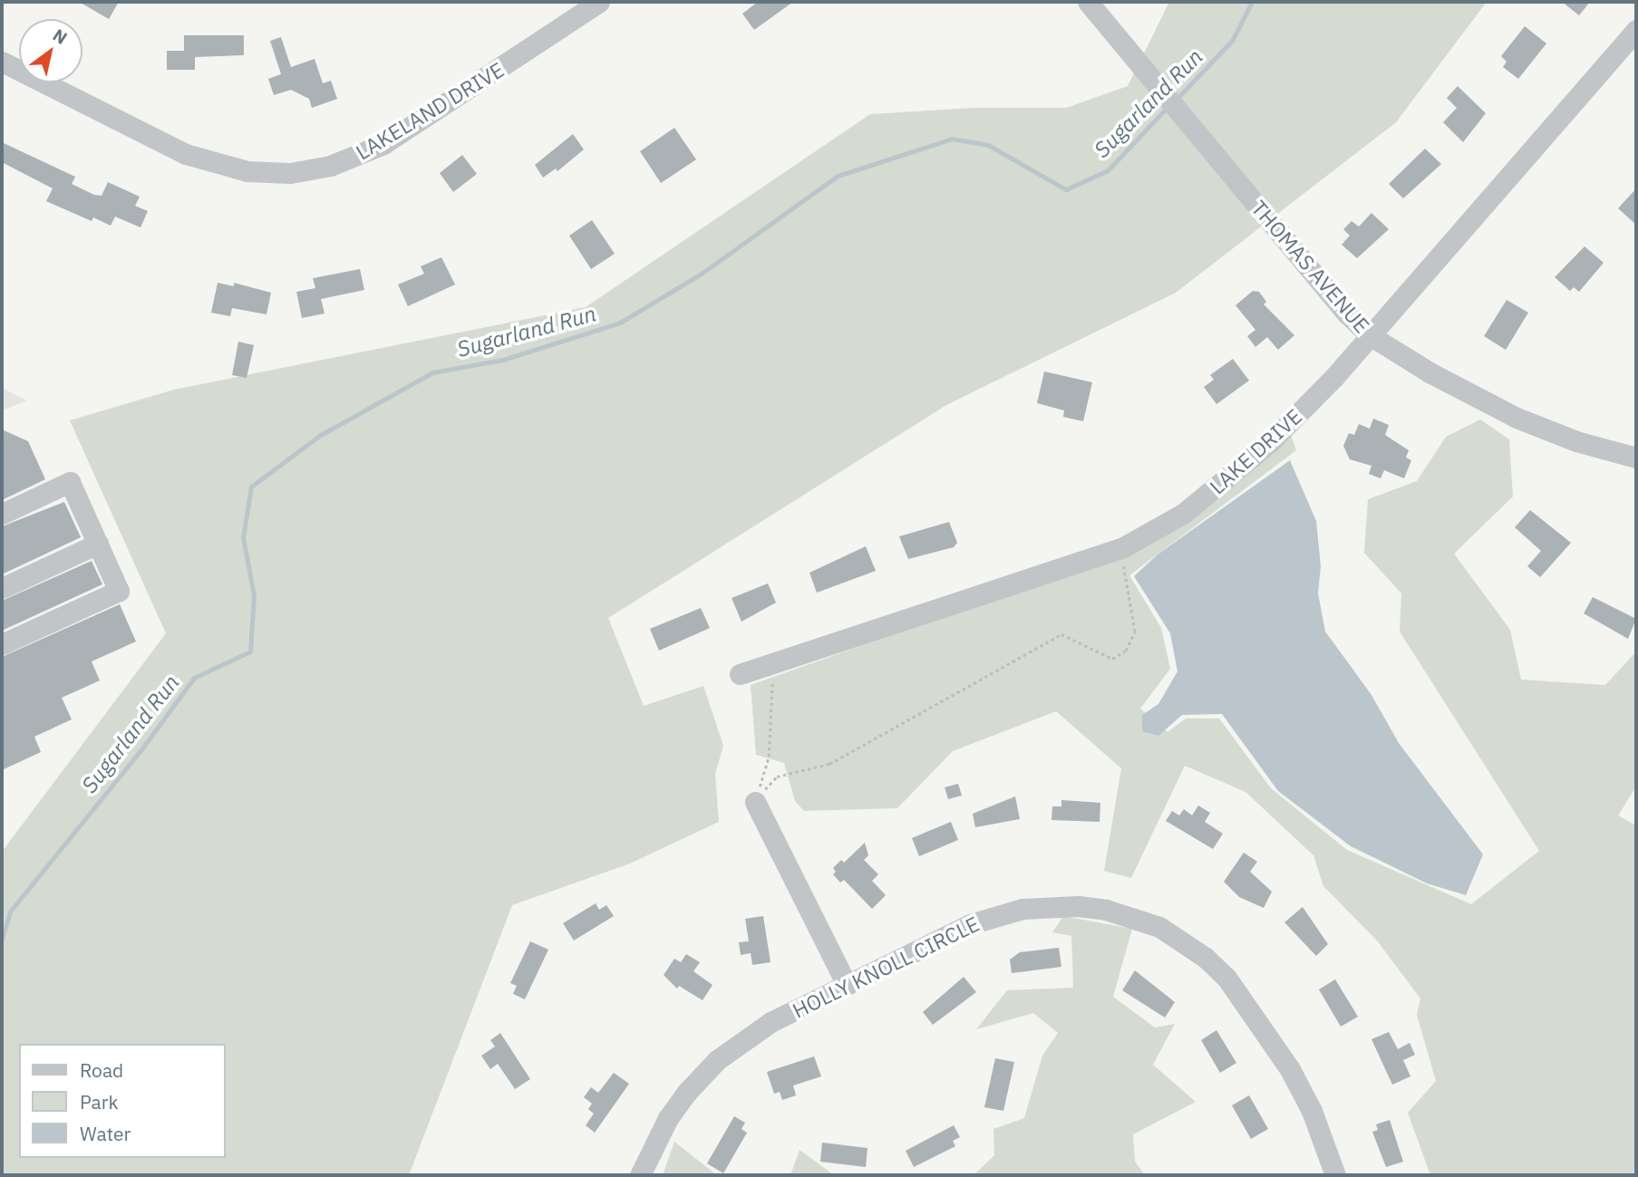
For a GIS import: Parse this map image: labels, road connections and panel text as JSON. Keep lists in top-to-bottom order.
{
  "streets": {
    "street": [
      "LAKELAND DRIVE",
      "THOMAS AVENUE",
      "LAKE DRIVE",
      "HOLLY KNOLL CIRCLE"
    ]
  },
  "crossings": [
    ["THOMAS AVENUE", "LAKE DRIVE"]
  ],
  "water": ["Sugarland Run"],
  "legend": ["Road", "Park", "Water"],
  "north": "top right"
}
